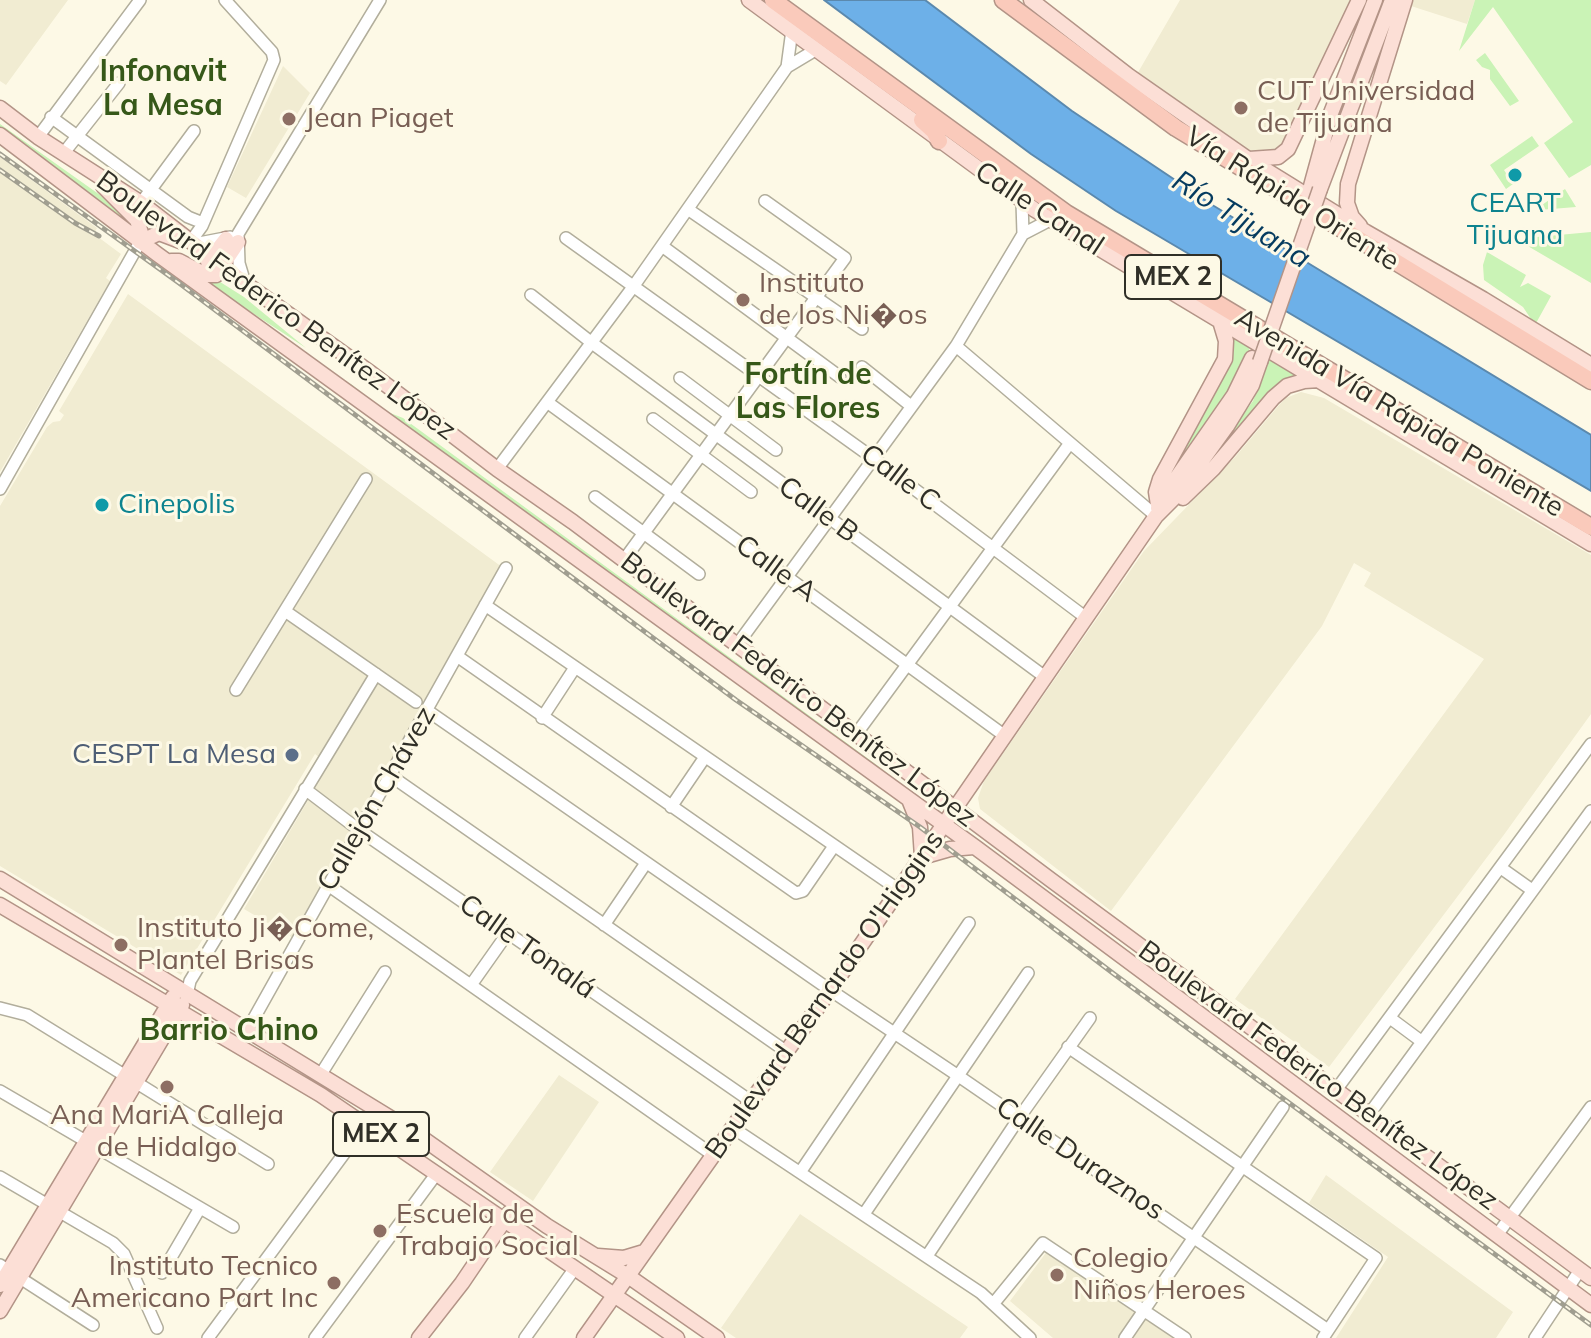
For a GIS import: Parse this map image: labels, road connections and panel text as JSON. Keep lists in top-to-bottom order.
{
  "streets": {
    "highway": ["Vía Rápida Oriente", "MEX 2", "Avenida Vía Rápida Poniente"],
    "main road": ["Calle Canal", "Boulevard Federico Benítez López", "Boulevard Bernardo O'Higgins"],
    "street": [
      "Calle C",
      "Calle B",
      "Calle A",
      "Callejón Chávez",
      "Calle Tonalá",
      "Calle Duraznos"
    ]
  },
  "crossings": [
    ["MEX 2", "Callejón Chávez"],
    ["MEX 2", "Boulevard Bernardo O'Higgins"],
    ["Boulevard Federico Benítez López", "Boulevard Bernardo O'Higgins"],
    ["Calle C", "Boulevard Bernardo O'Higgins"],
    ["Calle B", "Boulevard Bernardo O'Higgins"],
    ["Calle A", "Boulevard Bernardo O'Higgins"],
    ["Callejón Chávez", "Calle Tonalá"],
    ["Callejón Chávez", "Calle Duraznos"],
    ["Calle Tonalá", "Boulevard Bernardo O'Higgins"],
    ["Boulevard Bernardo O'Higgins", "Calle Duraznos"]
  ],
  "districts": ["Infonavit La Mesa", "Fortín de Las Flores", "Barrio Chino"],
  "water": ["Río Tijuana"],
  "places": [
    "CUT Universidad de Tijuana",
    "Jean Piaget",
    "CEART Tijuana",
    "Instituto de los Ni�os",
    "Cinepolis",
    "CESPT La Mesa",
    "Instituto Ji�Come, Plantel Brisas",
    "Ana MariA Calleja de Hidalgo",
    "Escuela de Trabajo Social",
    "Colegio Niños Heroes",
    "Instituto Tecnico Americano Part Inc"
  ]
}
